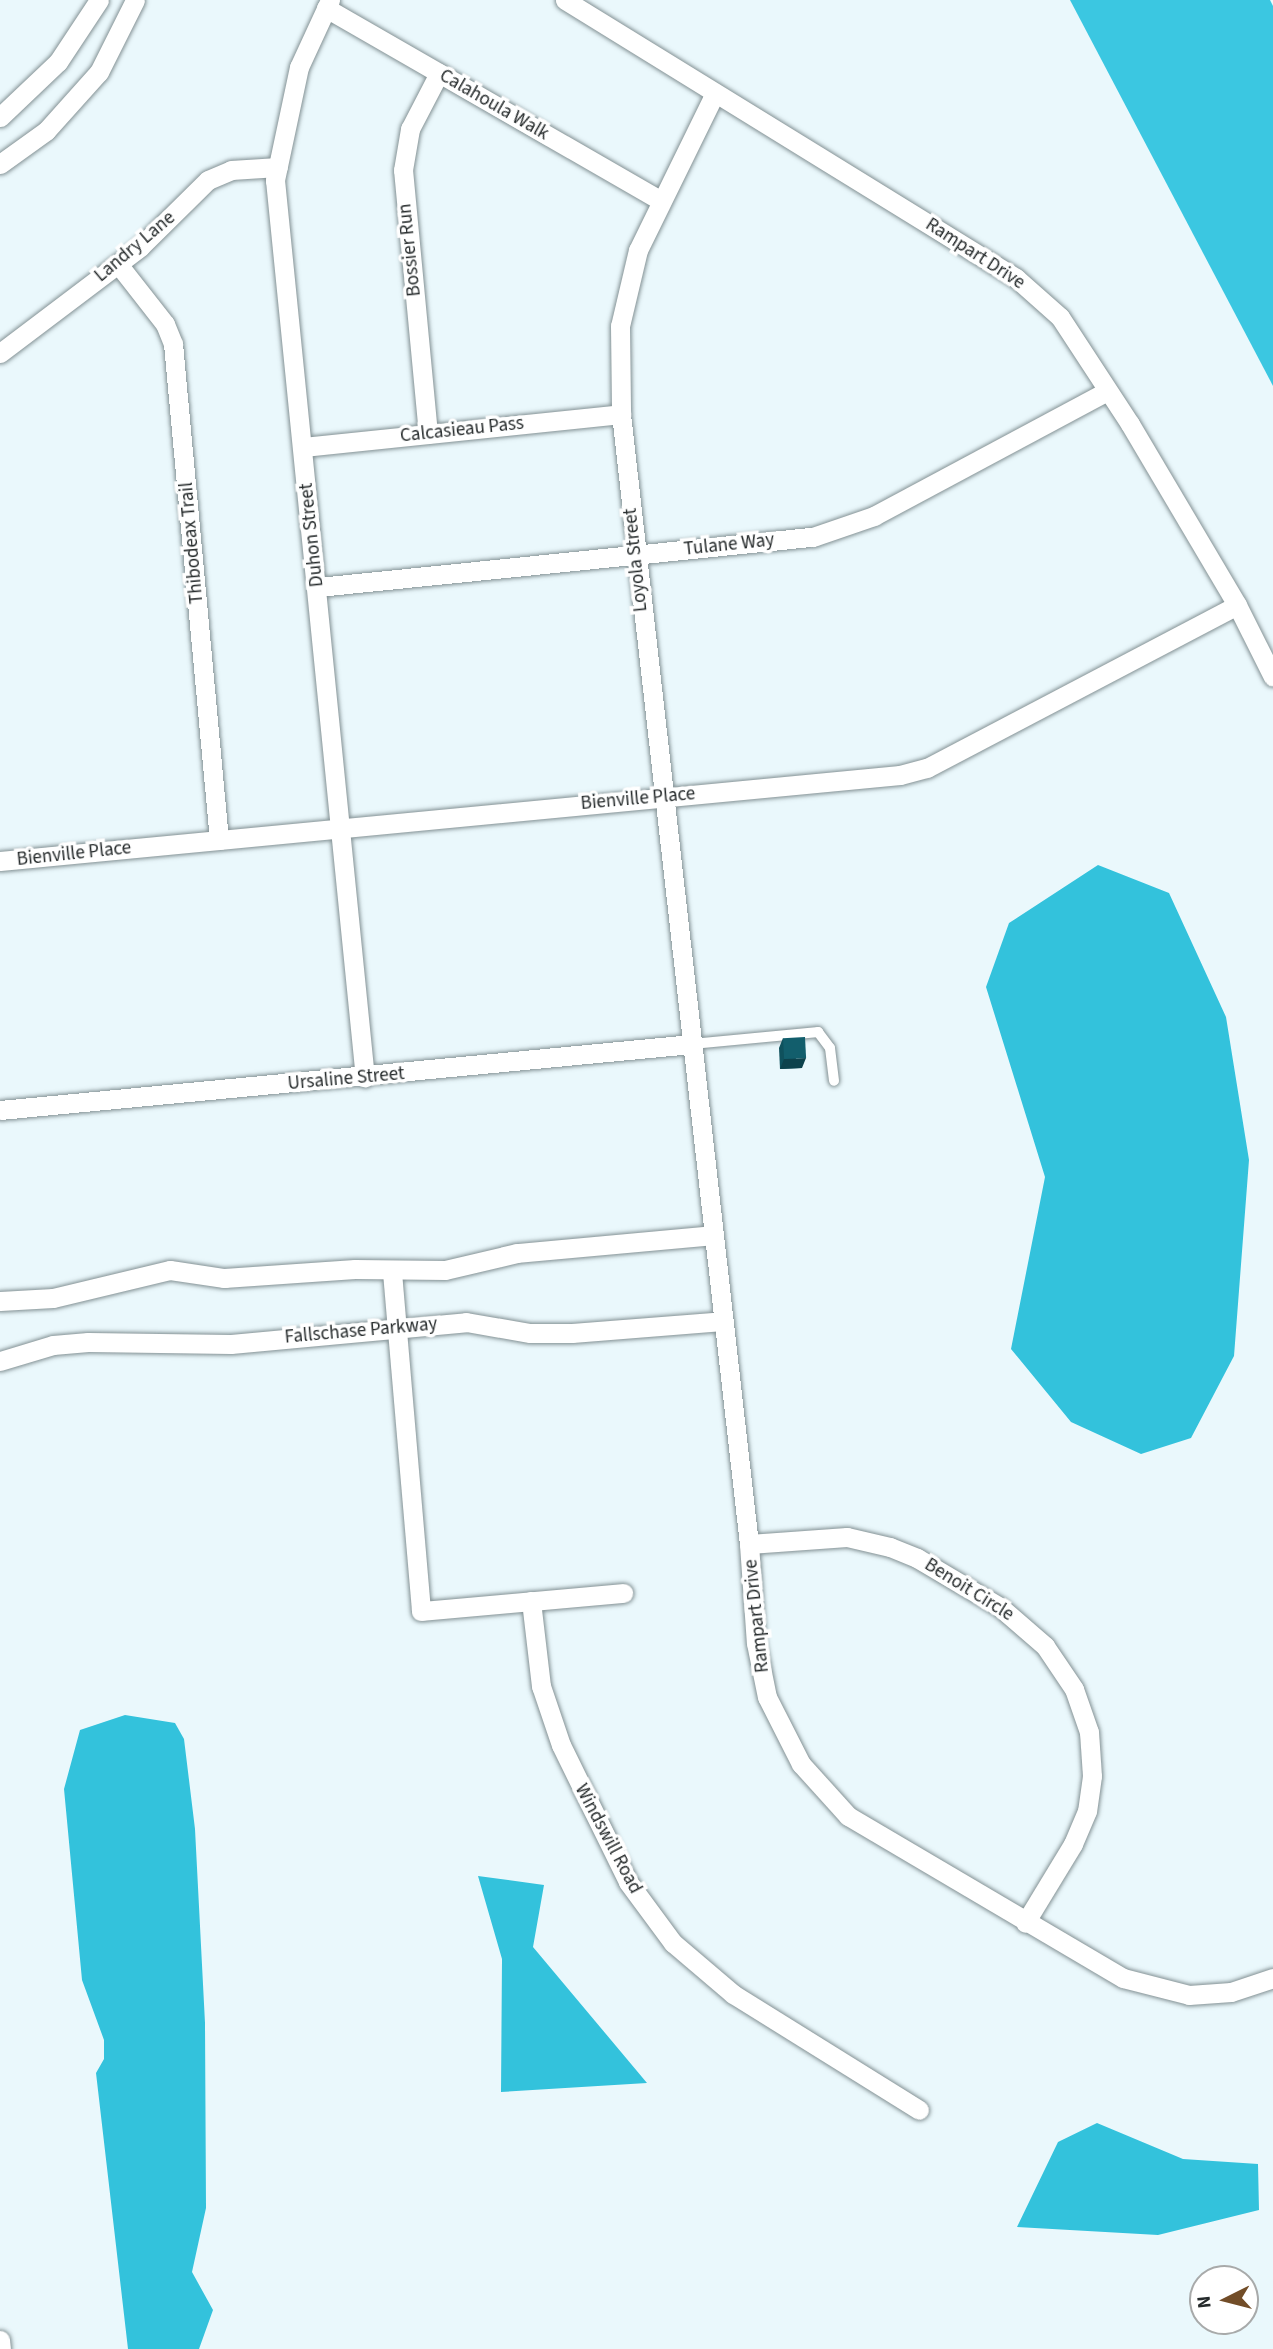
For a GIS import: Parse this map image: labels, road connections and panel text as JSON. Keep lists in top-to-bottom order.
{
  "streets": {
    "street": [
      "Calahoula Walk",
      "Landry Lane",
      "Bossier Run",
      "Rampart Drive",
      "Calcasieau Pass",
      "Duhon Street",
      "Thibodeax Trail",
      "Tulane Way",
      "Loyola Street",
      "Bienville Place",
      "Ursaline Street",
      "Fallschase Parkway",
      "Benoit Circle",
      "Windswill Road"
    ]
  },
  "crossings": [
    ["Calahoula Walk", "Bossier Run"],
    ["Calahoula Walk", "Duhon Street"],
    ["Calahoula Walk", "Loyola Street"],
    ["Landry Lane", "Duhon Street"],
    ["Landry Lane", "Thibodeax Trail"],
    ["Bossier Run", "Calcasieau Pass"],
    ["Rampart Drive", "Tulane Way"],
    ["Rampart Drive", "Loyola Street"],
    ["Rampart Drive", "Bienville Place"],
    ["Rampart Drive", "Ursaline Street"],
    ["Rampart Drive", "Fallschase Parkway"],
    ["Rampart Drive", "Benoit Circle"],
    ["Calcasieau Pass", "Duhon Street"],
    ["Calcasieau Pass", "Loyola Street"],
    ["Duhon Street", "Tulane Way"],
    ["Duhon Street", "Bienville Place"],
    ["Duhon Street", "Ursaline Street"],
    ["Thibodeax Trail", "Bienville Place"],
    ["Tulane Way", "Loyola Street"],
    ["Loyola Street", "Bienville Place"],
    ["Loyola Street", "Ursaline Street"]
  ],
  "north": "left"
}
